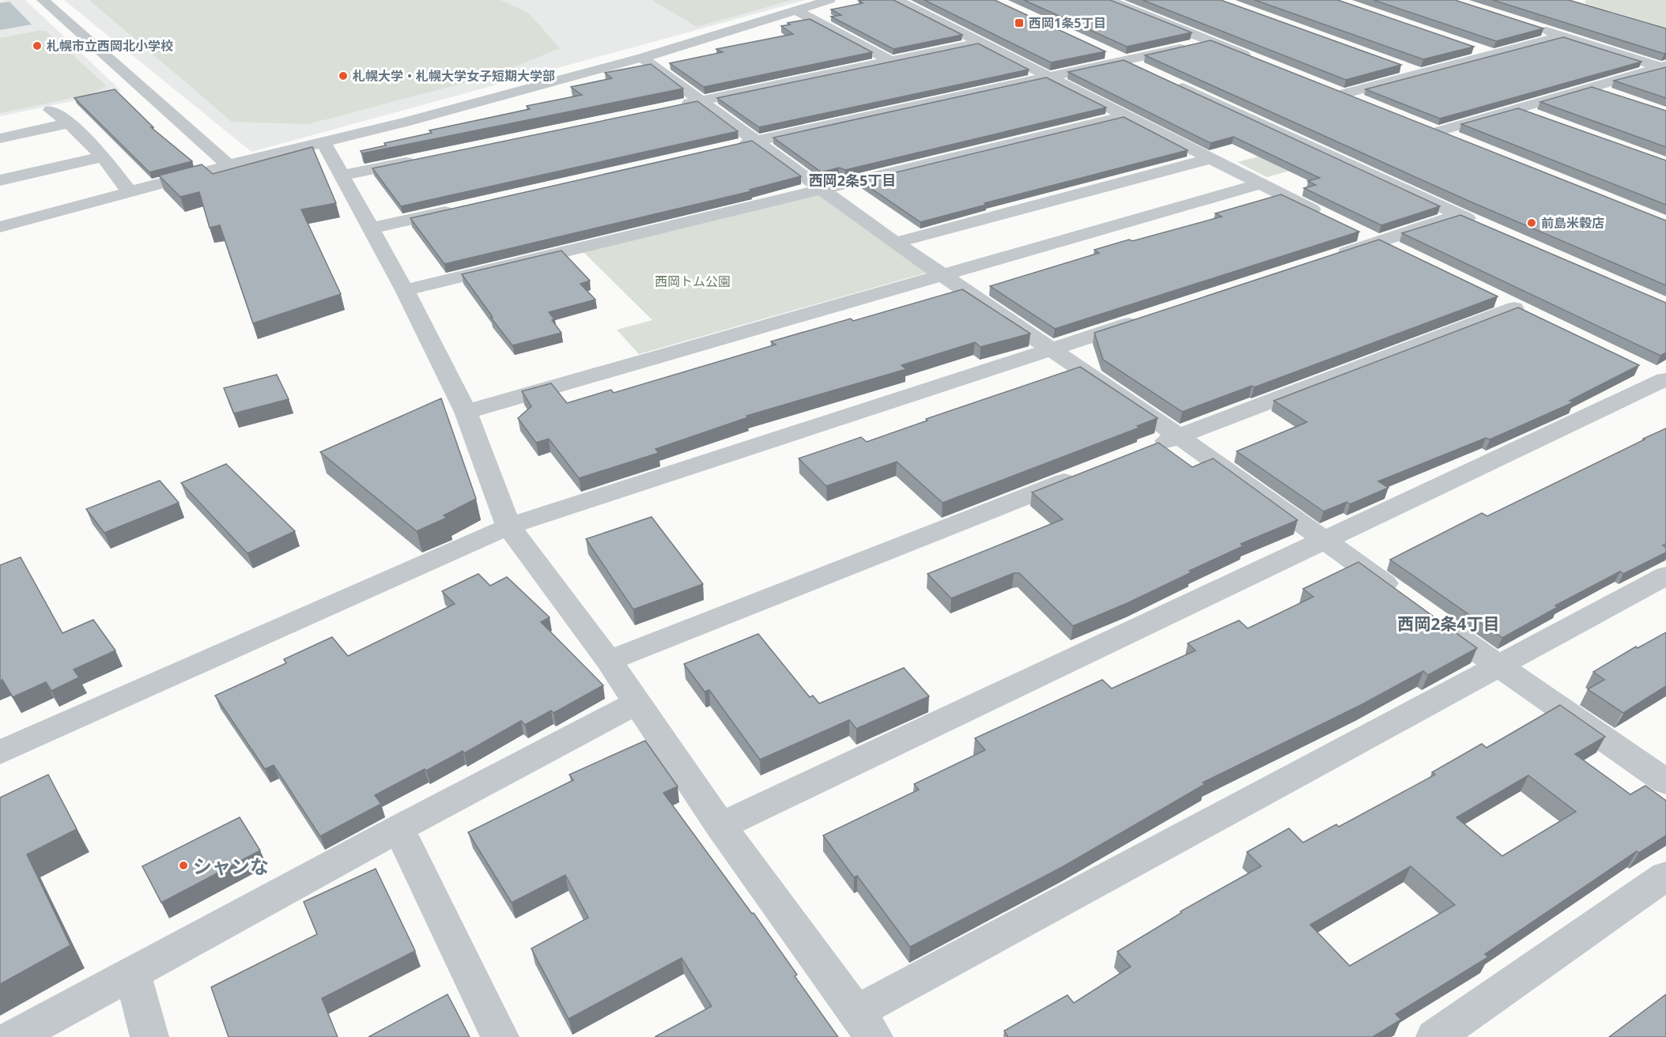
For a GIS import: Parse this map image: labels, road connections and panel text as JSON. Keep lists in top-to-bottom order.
{
  "districts": ["西岡2条5丁目", "西岡2条4丁目"],
  "parks": ["西岡トム公園"],
  "places": {
    "transit": ["西岡1条5丁目"],
    "other": [
      "札幌市立西岡北小学校",
      "札幌大学・札幌大学女子短期大学部",
      "前島米穀店",
      "シャンな"
    ]
  }
}
